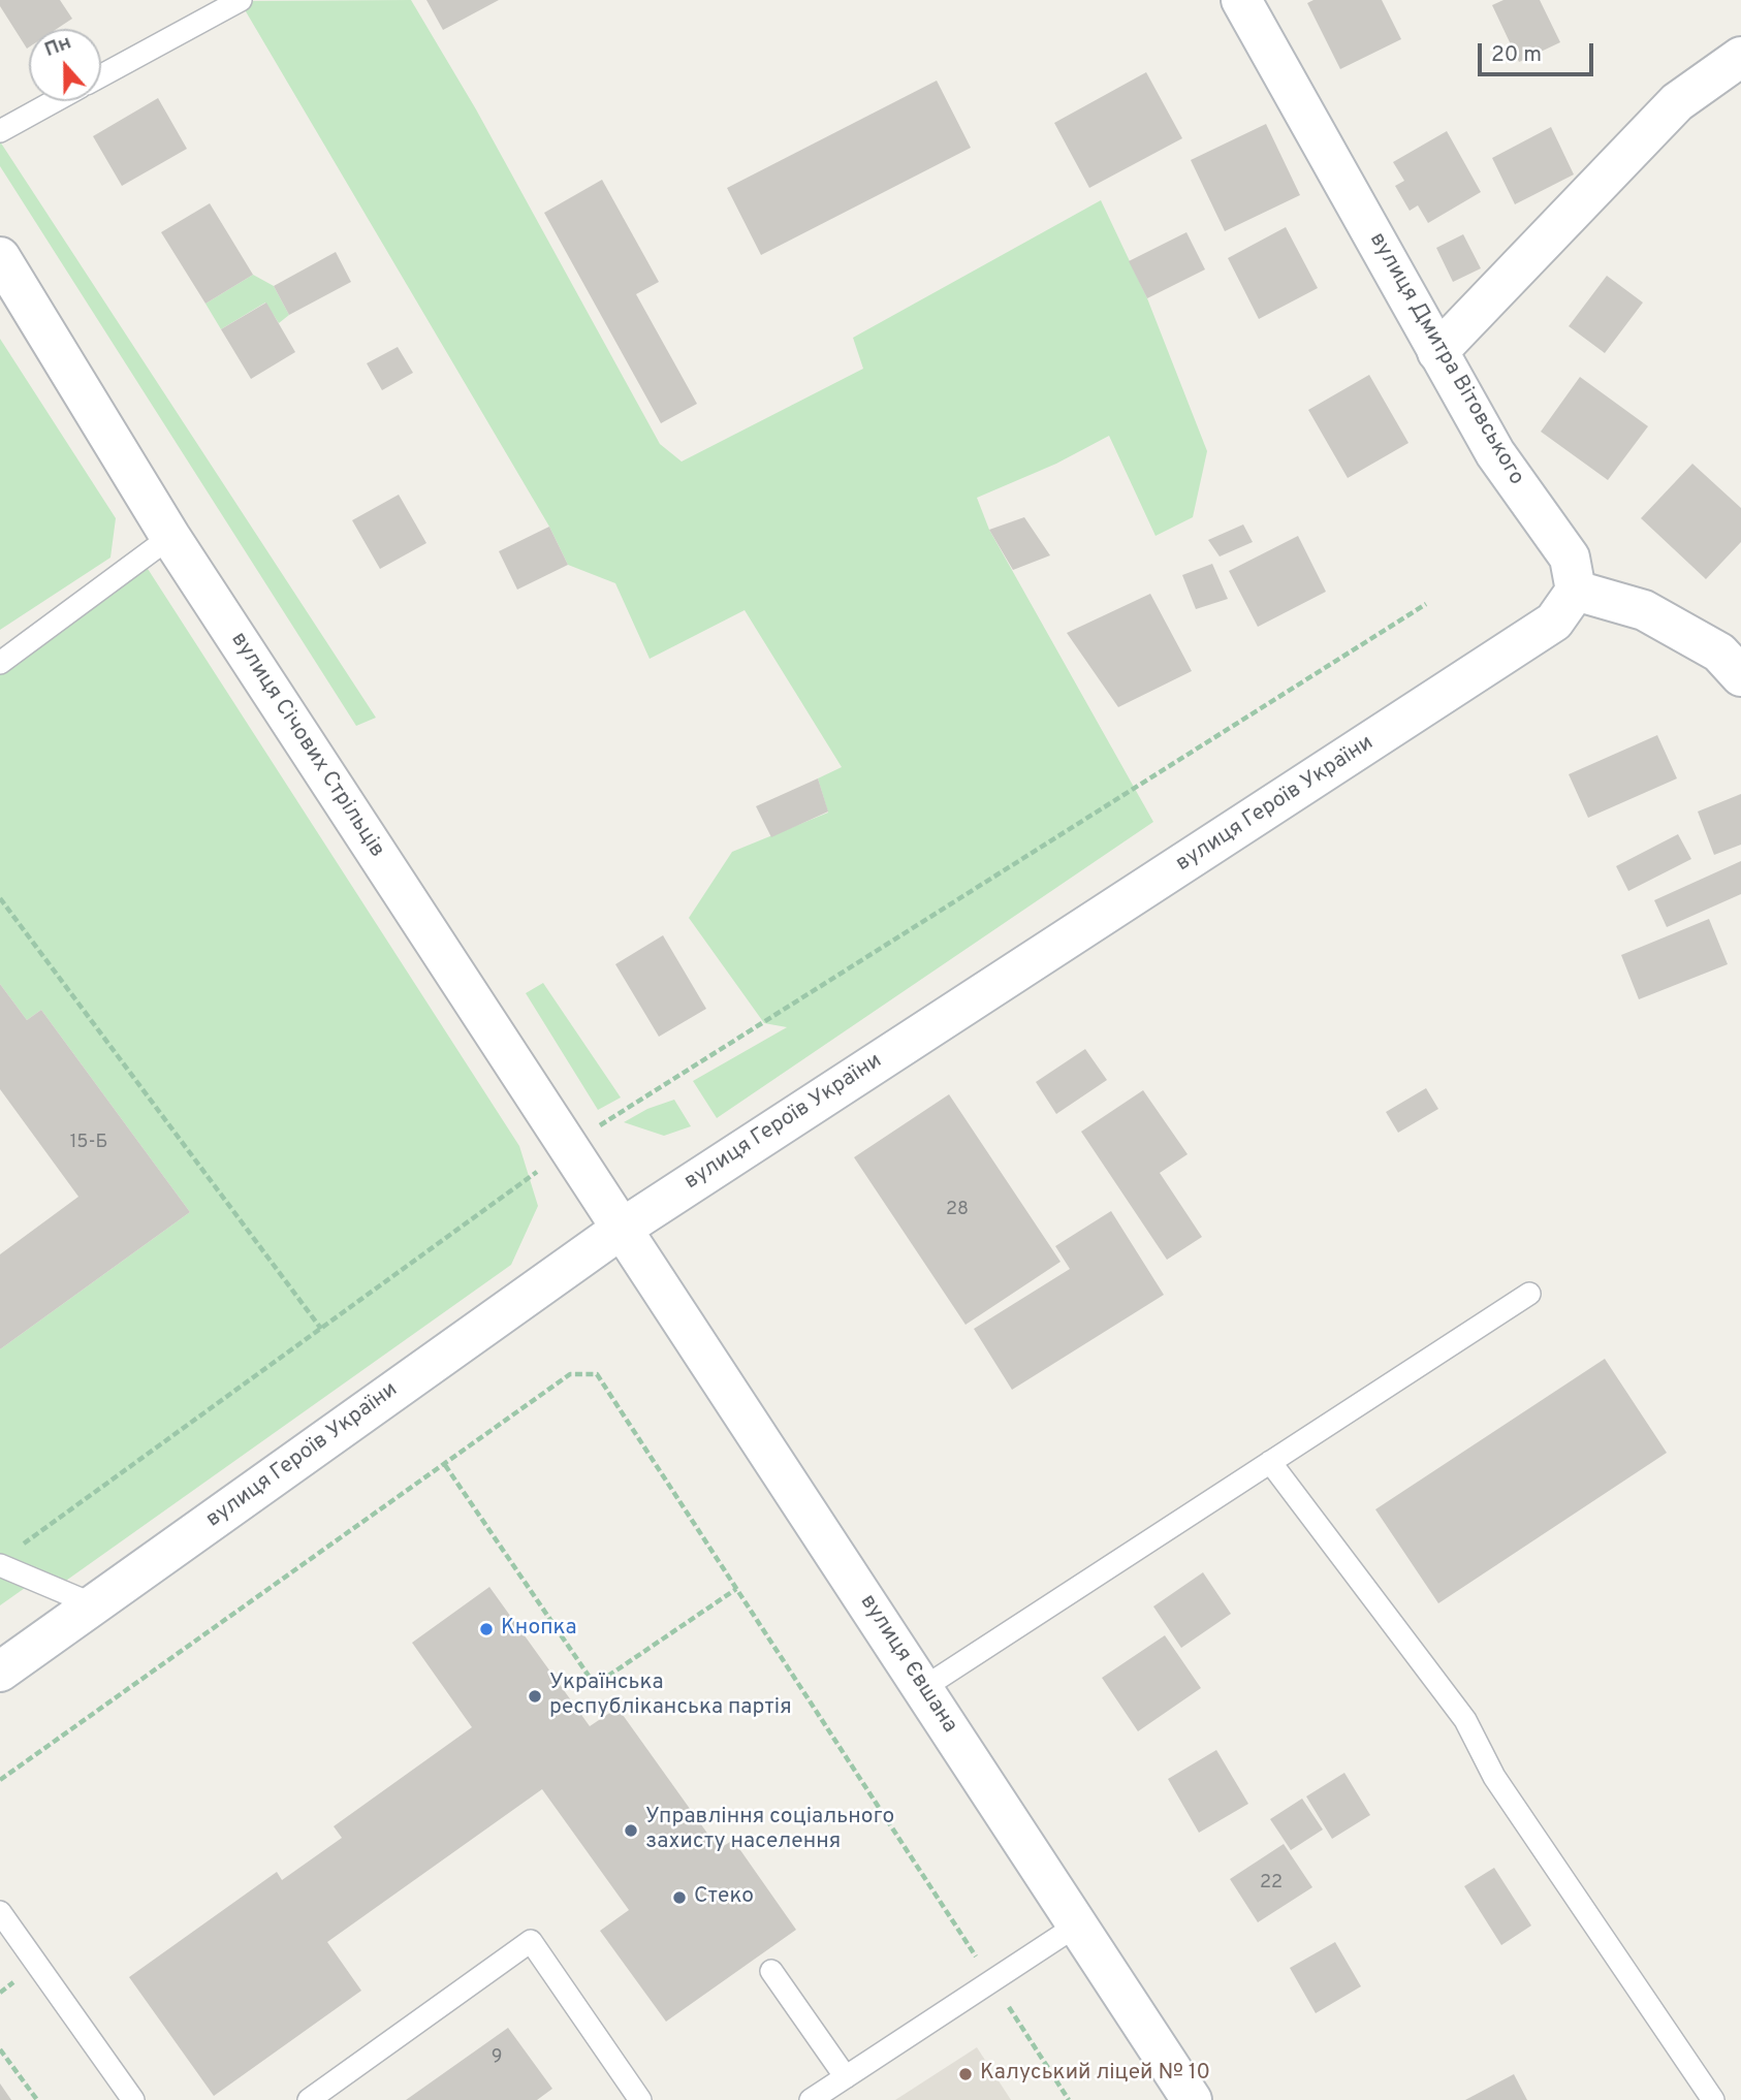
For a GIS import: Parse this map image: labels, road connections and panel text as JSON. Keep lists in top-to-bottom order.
{
  "streets": {
    "main road": [
      "вулиця Дмитра Вітовського",
      "вулиця Січових Стрільців",
      "вулиця Героїв України",
      "вулиця Євшана"
    ]
  },
  "crossings": [
    ["вулиця Дмитра Вітовського", "вулиця Героїв України"],
    ["вулиця Січових Стрільців", "вулиця Героїв України"],
    ["вулиця Січових Стрільців", "вулиця Євшана"],
    ["вулиця Героїв України", "вулиця Євшана"]
  ],
  "places": [
    "Кнопка",
    "Українська республіканська партія",
    "Управління соціального захисту населення",
    "Стеко",
    "Калуський ліцей № 10"
  ],
  "house_numbers": [
    "15-Б",
    "28",
    "22",
    "9"
  ],
  "scale_bar": "20 m",
  "north": "top"
}
